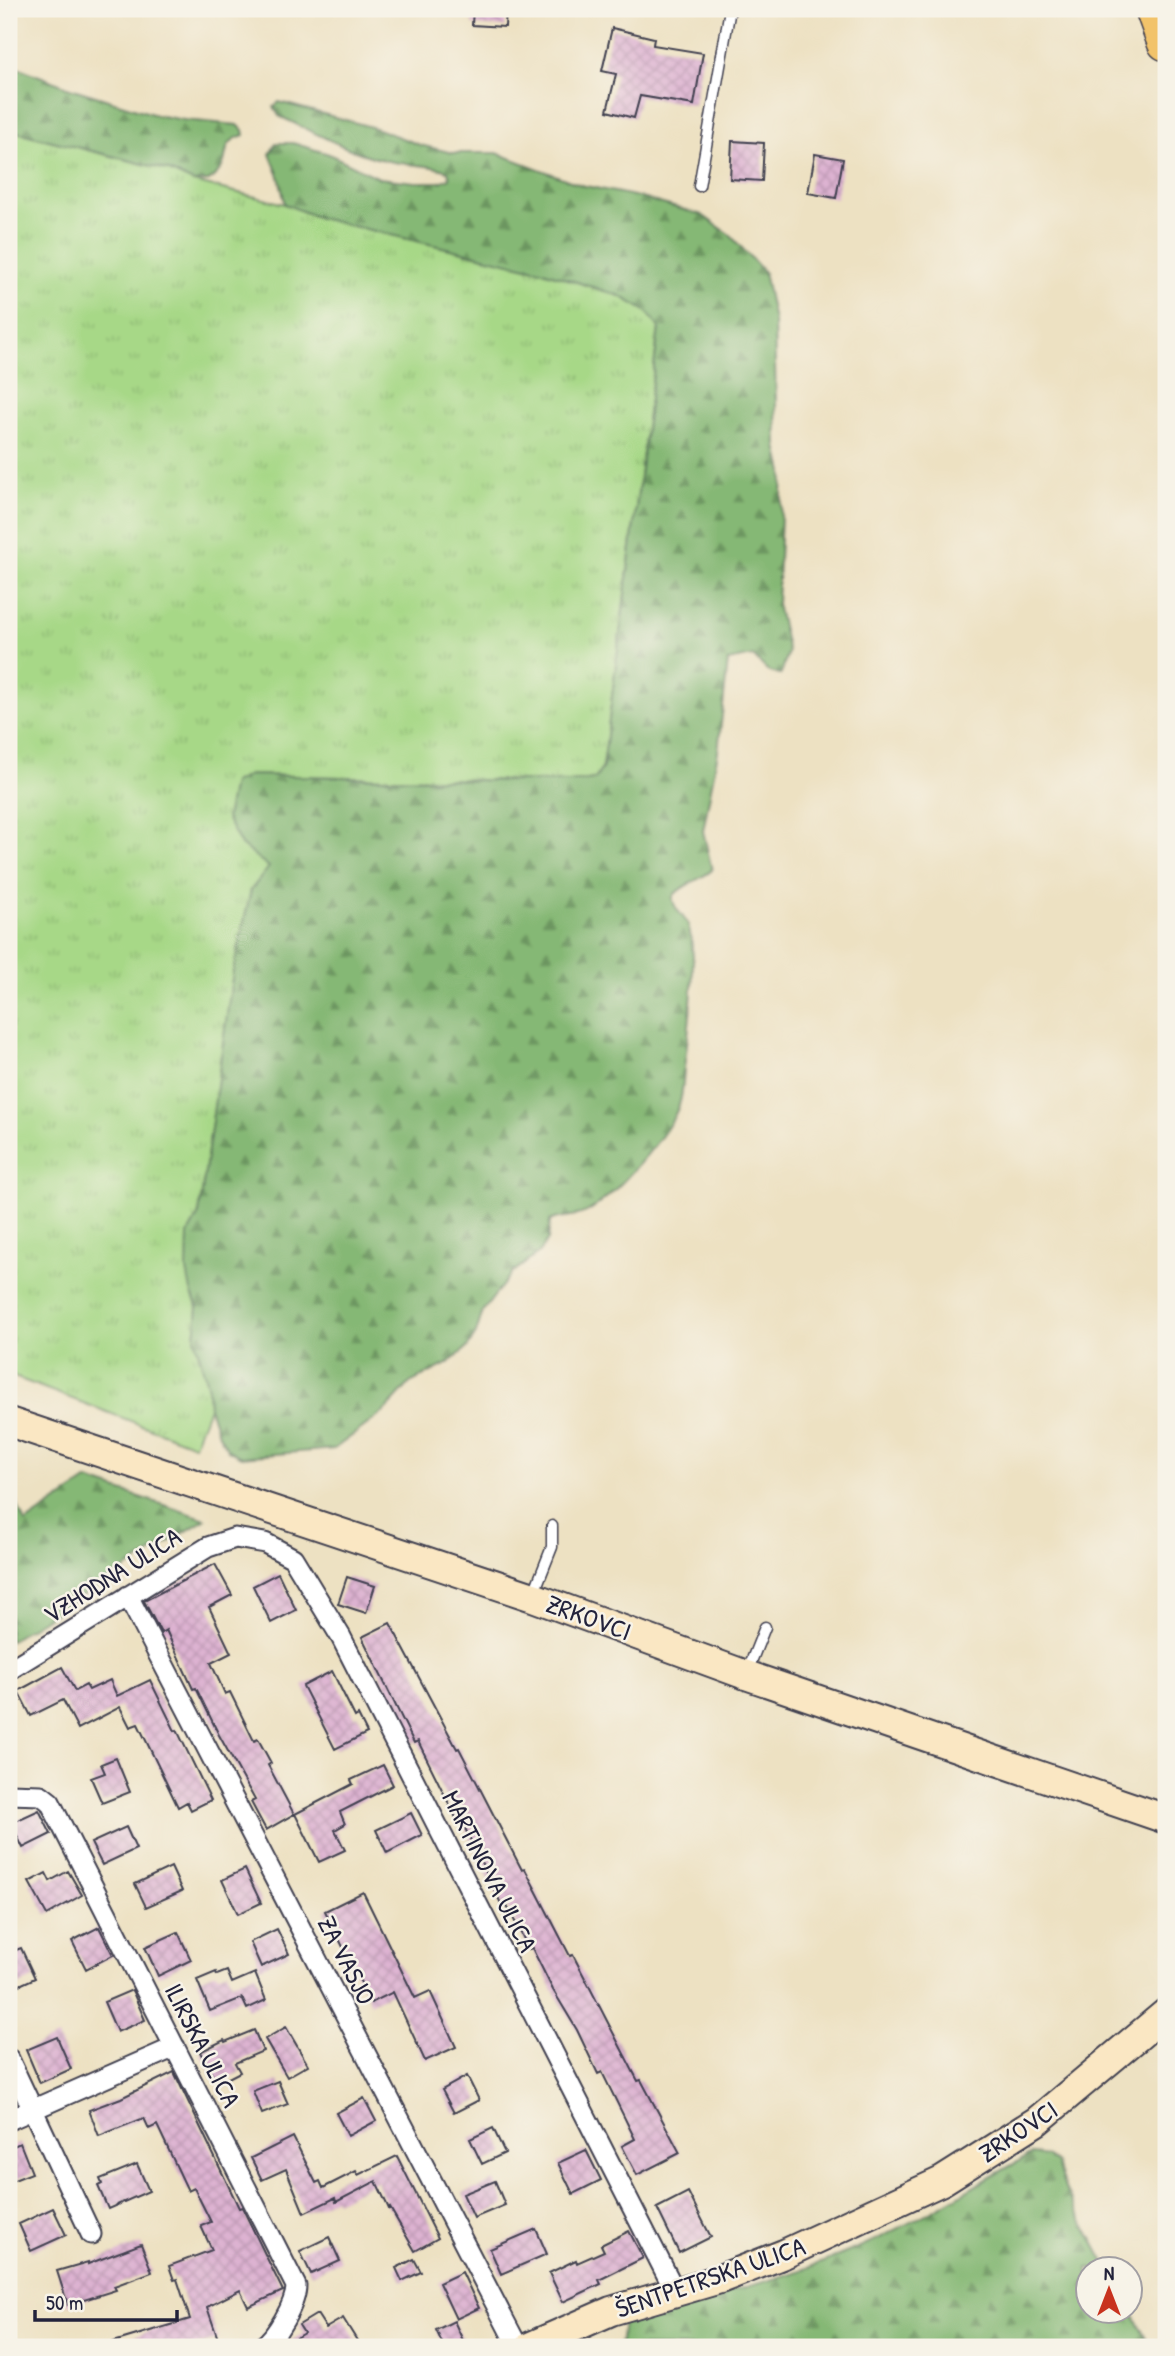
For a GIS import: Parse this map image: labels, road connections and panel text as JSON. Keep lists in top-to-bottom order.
{
  "streets": {
    "street": [
      "VZHODNA ULICA",
      "ZRKOVCI",
      "MARTINOVA ULICA",
      "ZA VASJO",
      "ILIRSKA ULICA",
      "ŠENTPETRSKA ULICA"
    ]
  },
  "crossings": [
    ["VZHODNA ULICA", "MARTINOVA ULICA"],
    ["VZHODNA ULICA", "ZA VASJO"],
    ["ZRKOVCI", "ŠENTPETRSKA ULICA"],
    ["MARTINOVA ULICA", "ŠENTPETRSKA ULICA"]
  ],
  "scale_bar": "50 m",
  "north": "top"
}
